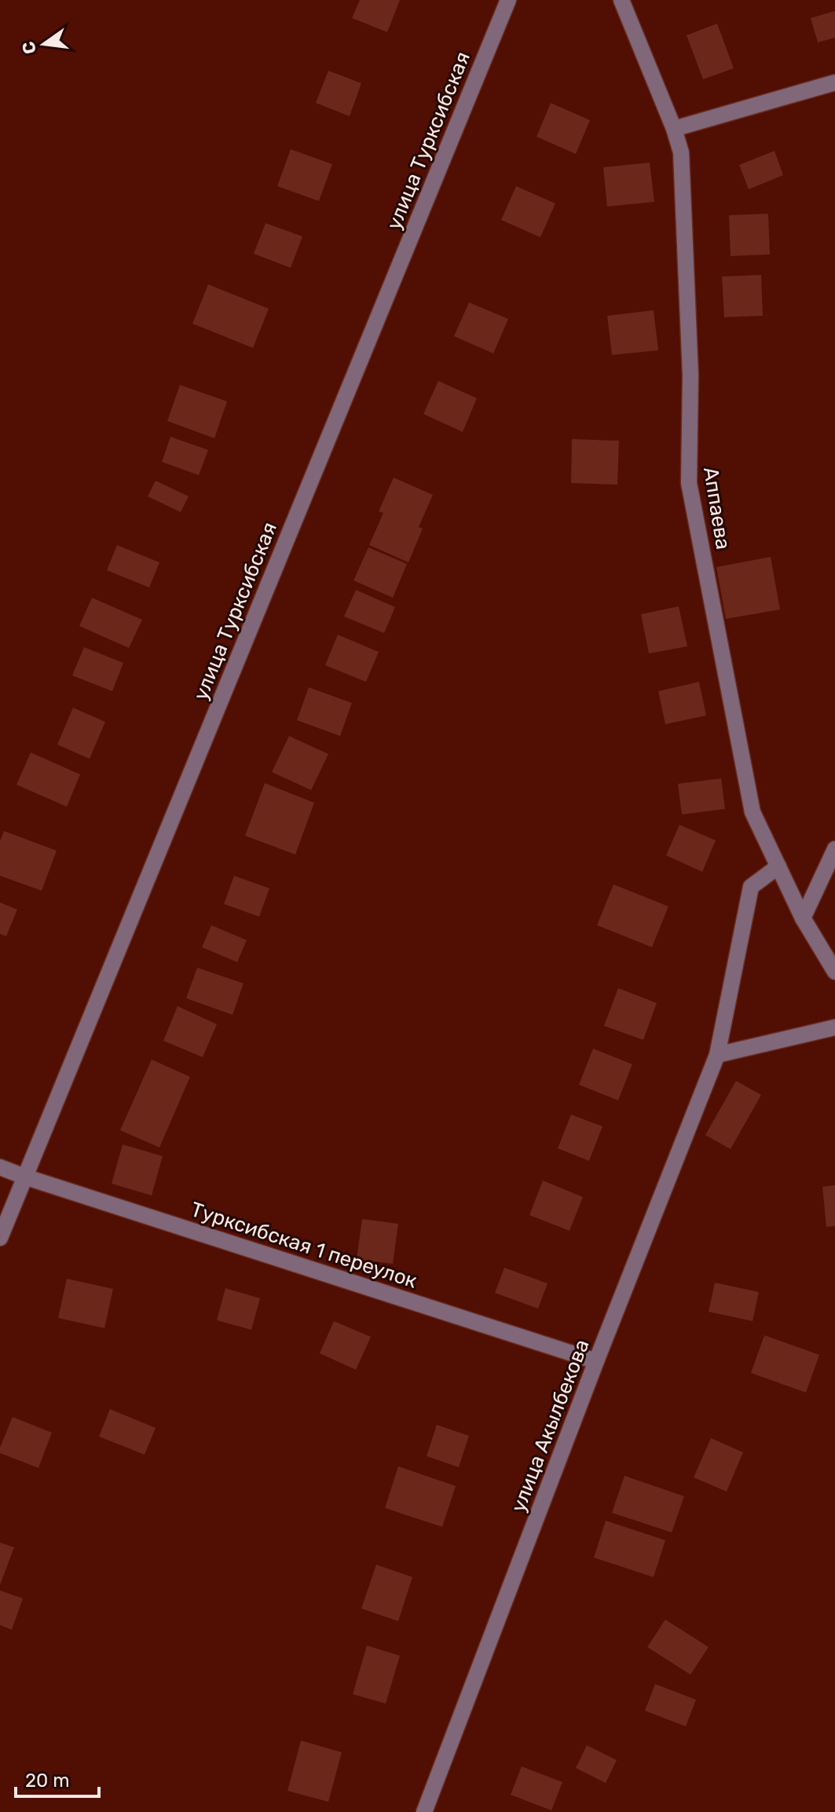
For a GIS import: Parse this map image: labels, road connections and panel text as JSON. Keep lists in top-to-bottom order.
{
  "streets": {
    "street": [
      "улица Турксибская",
      "Аппаева",
      "Турксибская 1 переулок",
      "улица Акылбекова"
    ]
  },
  "crossings": [
    ["улица Турксибская", "Турксибская 1 переулок"],
    ["Аппаева", "улица Акылбекова"],
    ["Турксибская 1 переулок", "улица Акылбекова"]
  ],
  "scale_bar": "20 m",
  "north": "left"
}
